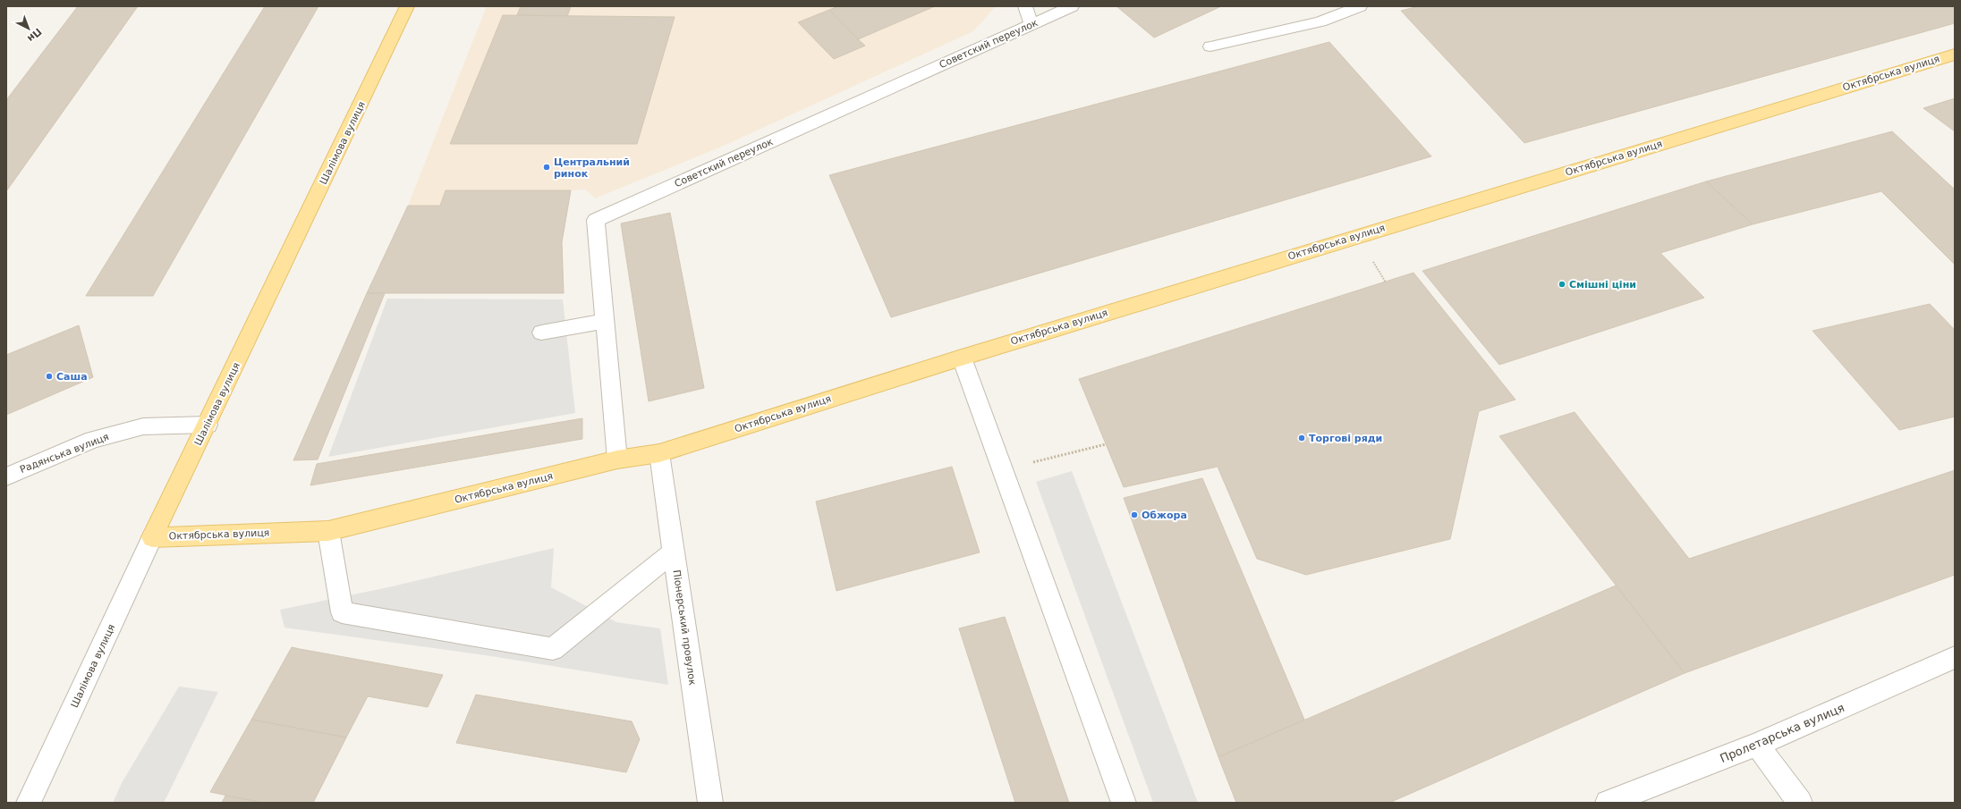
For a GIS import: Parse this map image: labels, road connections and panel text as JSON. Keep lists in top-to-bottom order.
{
  "streets": {
    "main road": ["Октябрська вулиця", "Шалімова вулиця"],
    "street": [
      "Советский переулок",
      "Радянська вулиця",
      "Піонерський провулок",
      "Пролетарська вулиця"
    ]
  },
  "crossings": [
    ["Советский переулок", "Октябрська вулиця"],
    ["Октябрська вулиця", "Шалімова вулиця"],
    ["Октябрська вулиця", "Піонерський провулок"],
    ["Шалімова вулиця", "Радянська вулиця"]
  ],
  "places": [
    "Центральний ринок",
    "Смішні ціни",
    "Саша",
    "Торгові ряди",
    "Обжора"
  ],
  "north": "bottom right"
}
